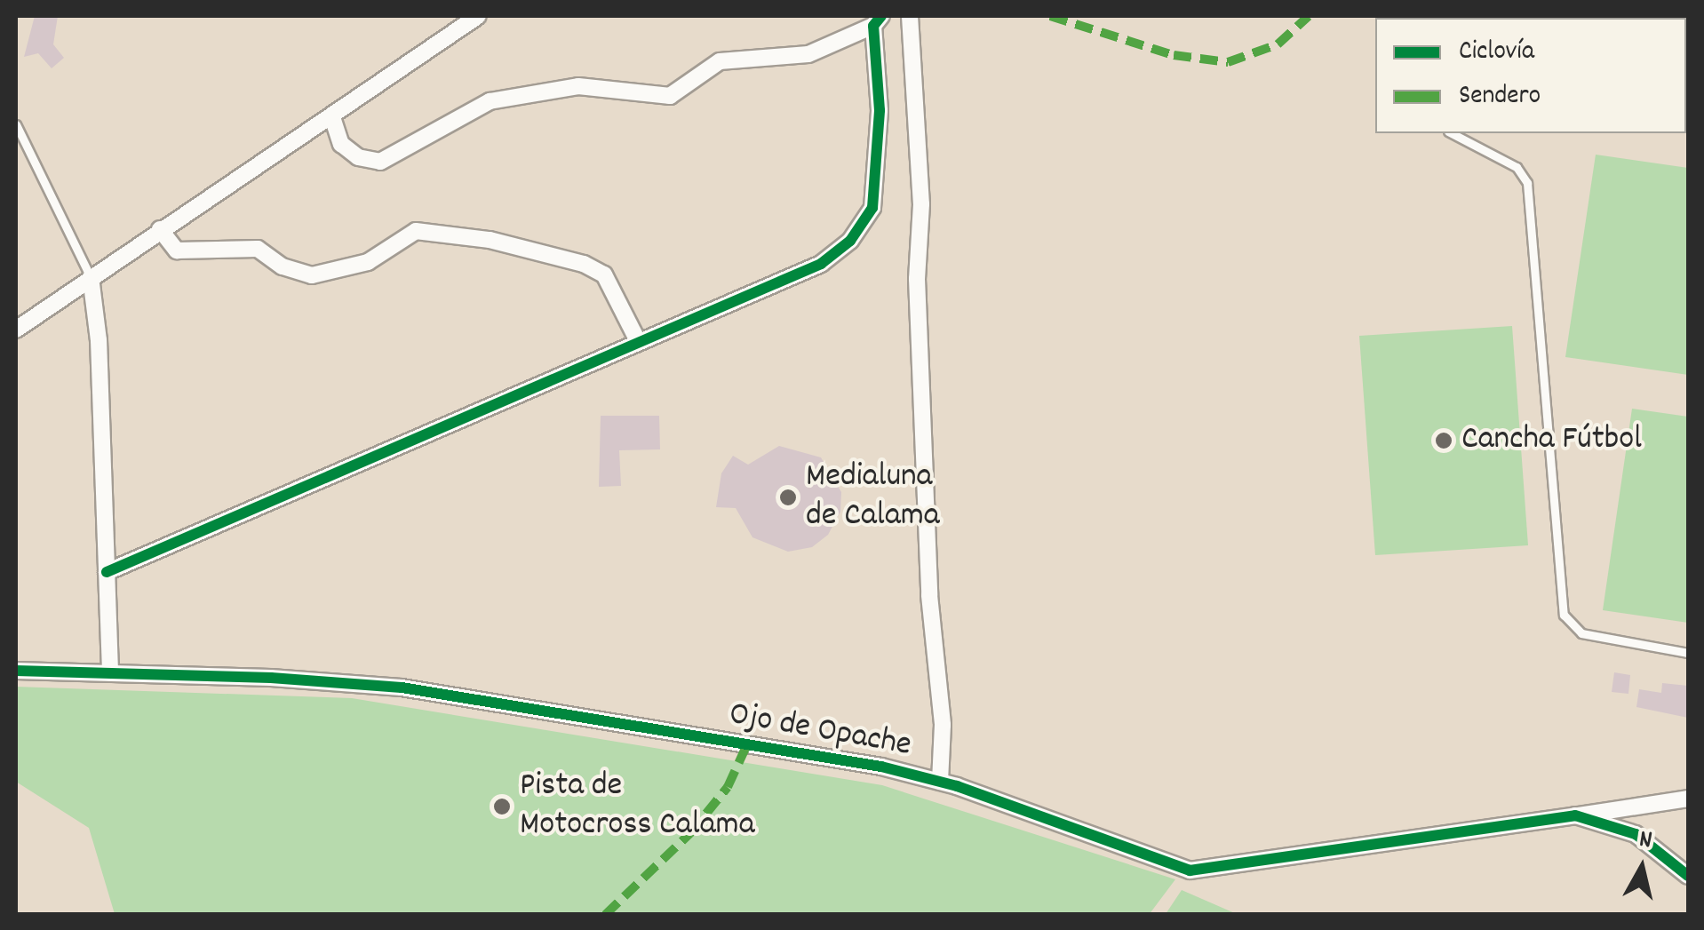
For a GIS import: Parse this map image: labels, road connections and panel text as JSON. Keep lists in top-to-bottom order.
{
  "streets": {
    "street": ["Ojo de Opache"]
  },
  "places": ["Cancha Fútbol", "Medialuna de Calama", "Pista de Motocross Calama"],
  "legend": ["Ciclovía", "Sendero"],
  "north": "top"
}
